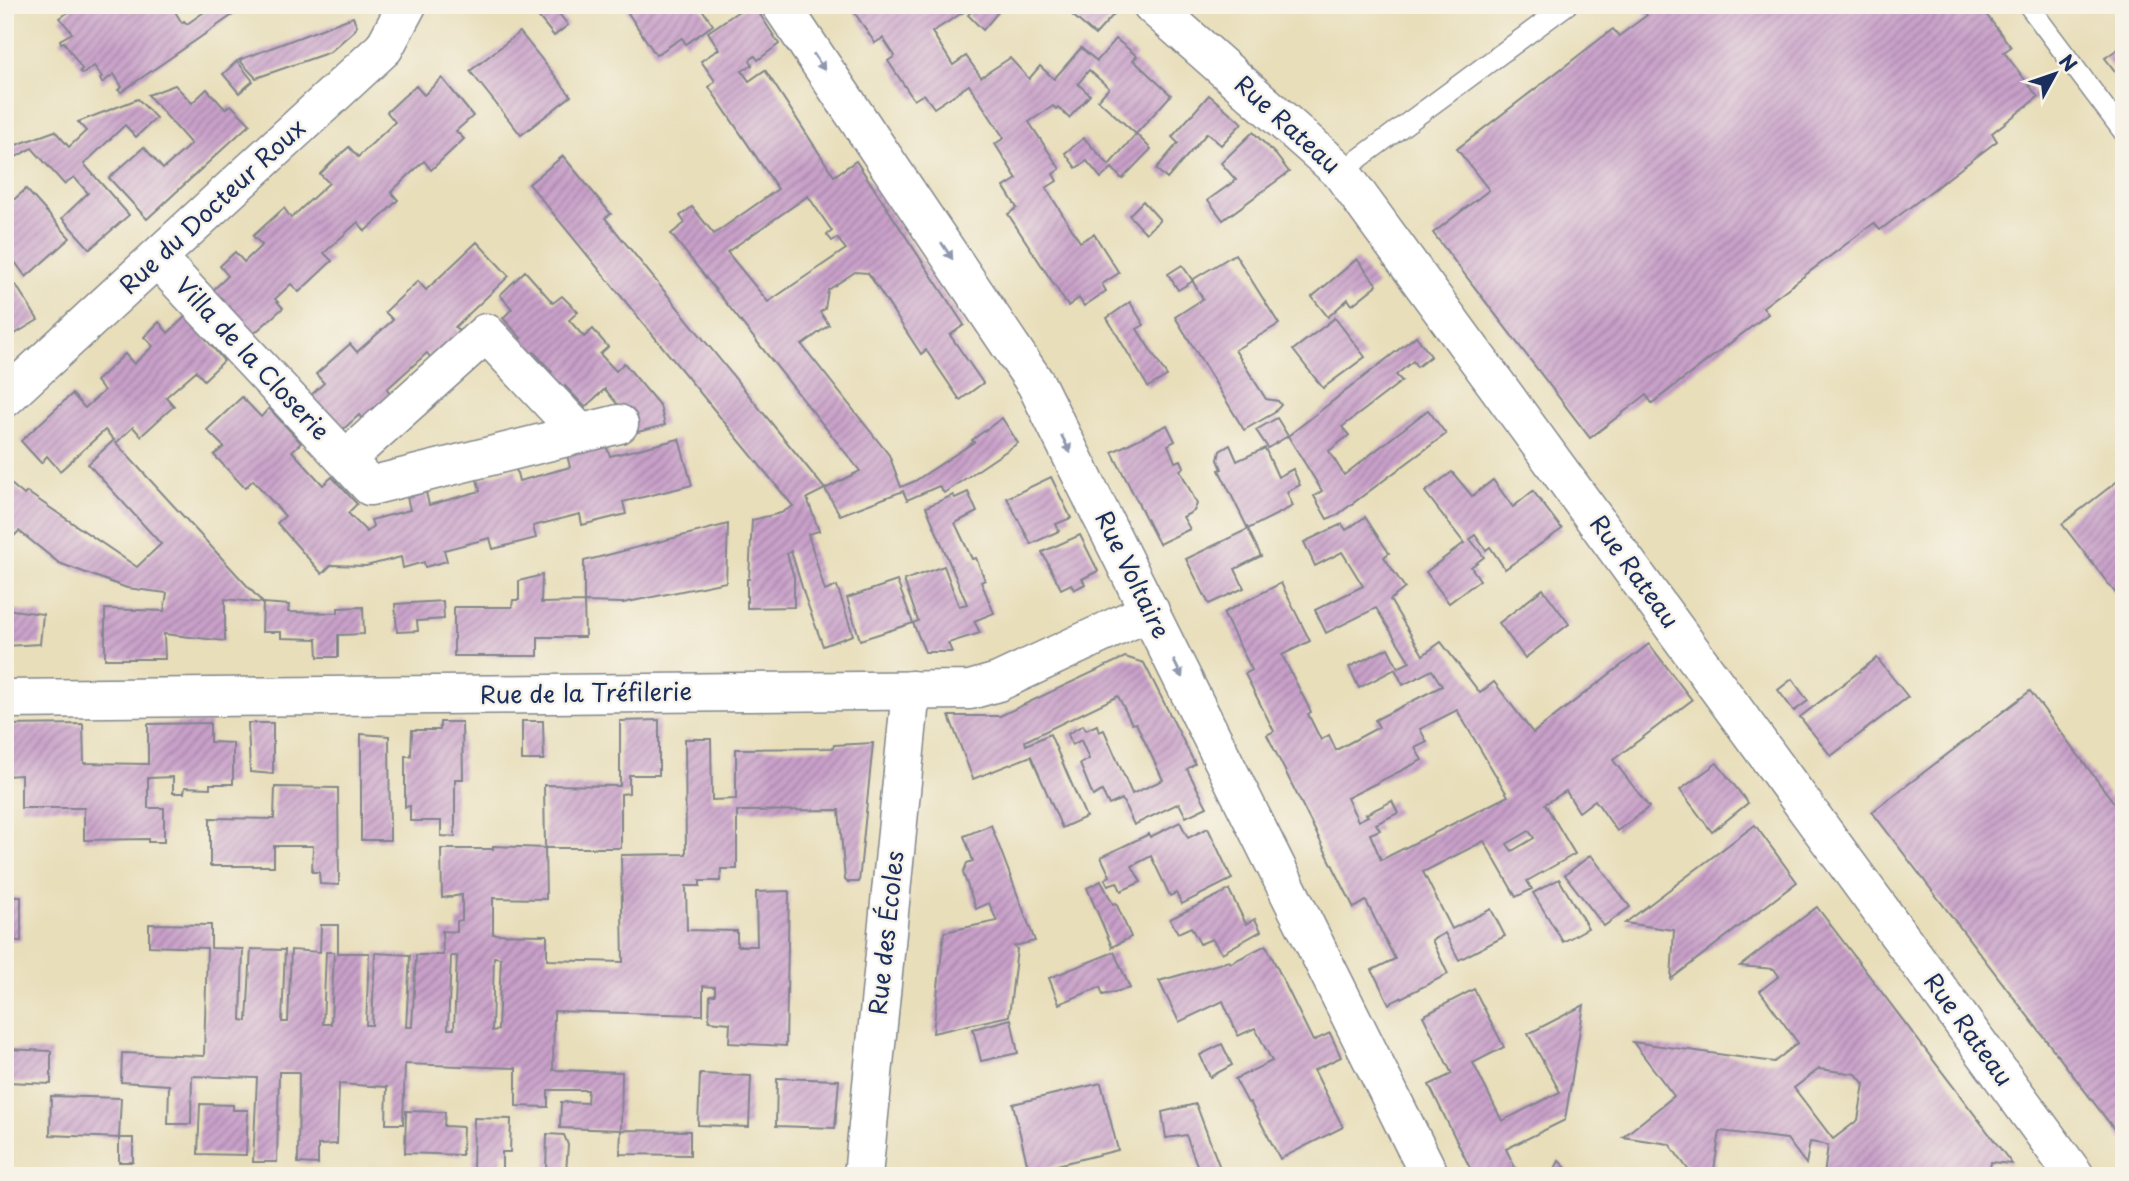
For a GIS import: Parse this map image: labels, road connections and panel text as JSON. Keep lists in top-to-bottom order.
{
  "streets": {
    "street": [
      "Rue Rateau",
      "Rue du Docteur Roux",
      "Villa de la Closerie",
      "Rue Voltaire",
      "Rue de la Tréfilerie",
      "Rue des Écoles"
    ]
  },
  "crossings": [
    ["Rue du Docteur Roux", "Villa de la Closerie"],
    ["Rue Voltaire", "Rue de la Tréfilerie"],
    ["Rue de la Tréfilerie", "Rue des Écoles"]
  ],
  "one_way": ["Rue Voltaire"],
  "north": "top right"
}
